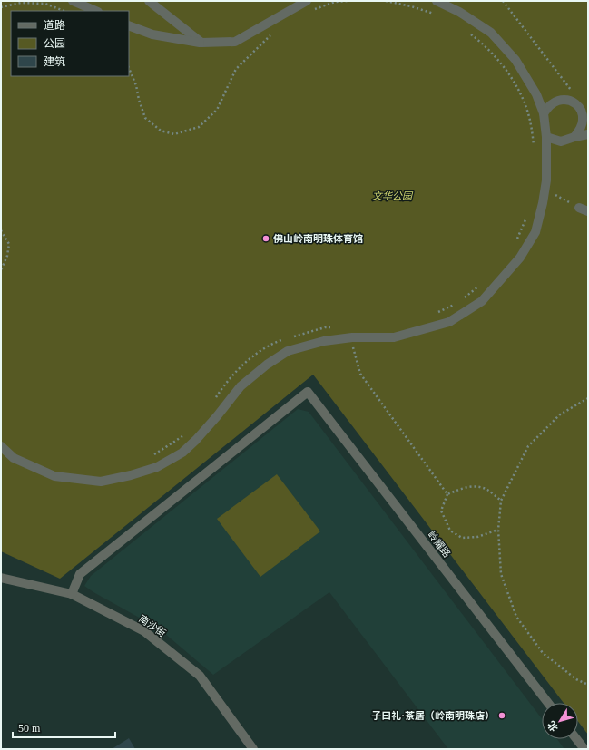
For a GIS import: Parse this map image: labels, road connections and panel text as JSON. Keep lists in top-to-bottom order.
{
  "streets": {
    "street": ["岭耀路", "南沙街"]
  },
  "crossings": [
    ["岭耀路", "南沙街"]
  ],
  "parks": ["文华公园"],
  "places": ["佛山岭南明珠体育馆", "子曰礼·茶居（岭南明珠店）"],
  "legend": ["道路", "公园", "建筑"],
  "scale_bar": "50 m",
  "north": "bottom left"
}
